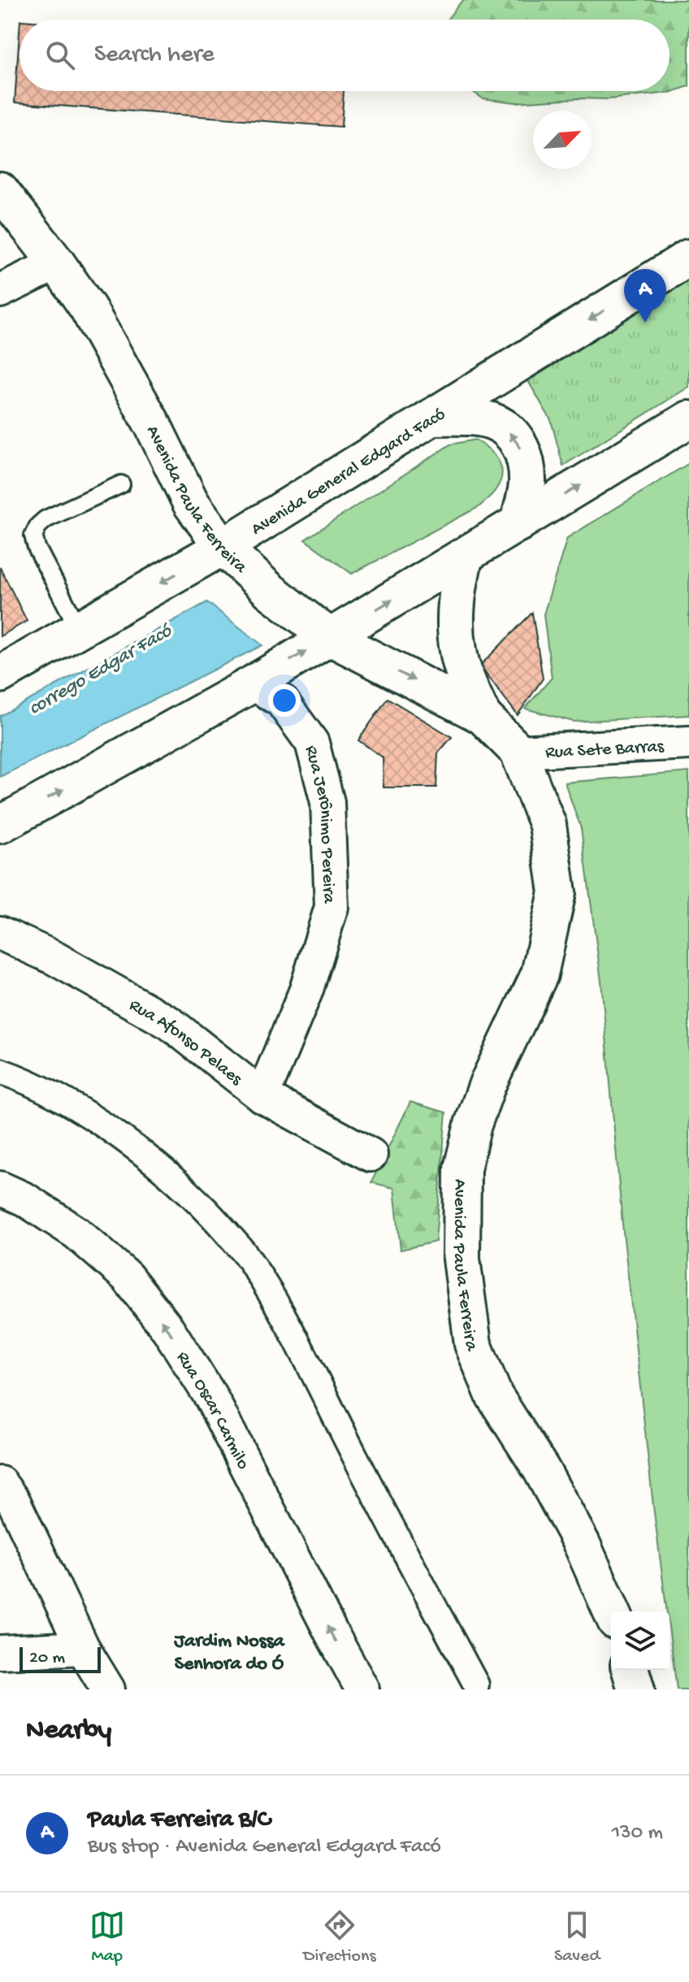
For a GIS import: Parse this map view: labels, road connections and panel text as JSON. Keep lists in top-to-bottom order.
{
  "streets": {
    "main road": ["Avenida General Edgard Facó", "Avenida Paula Ferreira"],
    "street": [
      "Rua Sete Barras",
      "Rua Jerônimo Pereira",
      "Rua Afonso Pelaes",
      "Rua Oscar Carmilo"
    ]
  },
  "crossings": [
    ["Avenida General Edgard Facó", "Avenida Paula Ferreira"],
    ["Avenida Paula Ferreira", "Rua Sete Barras"],
    ["Rua Jerônimo Pereira", "Rua Afonso Pelaes"]
  ],
  "districts": ["Jardim Nossa Senhora do Ó"],
  "water": ["corrego Edgar Facó"],
  "scale_bar": "20 m",
  "north": "top right",
  "page": {
    "search": "Search here",
    "pins": "A",
    "scale": "20 m",
    "heading": "Nearby",
    "list": [
      {
        "mark": "A",
        "name": "Paula Ferreira B/C",
        "note": "Bus stop · Avenida General Edgard Facó",
        "value": "130 m"
      }
    ],
    "nav": ["Map", "Directions", "Saved"]
  }
}
